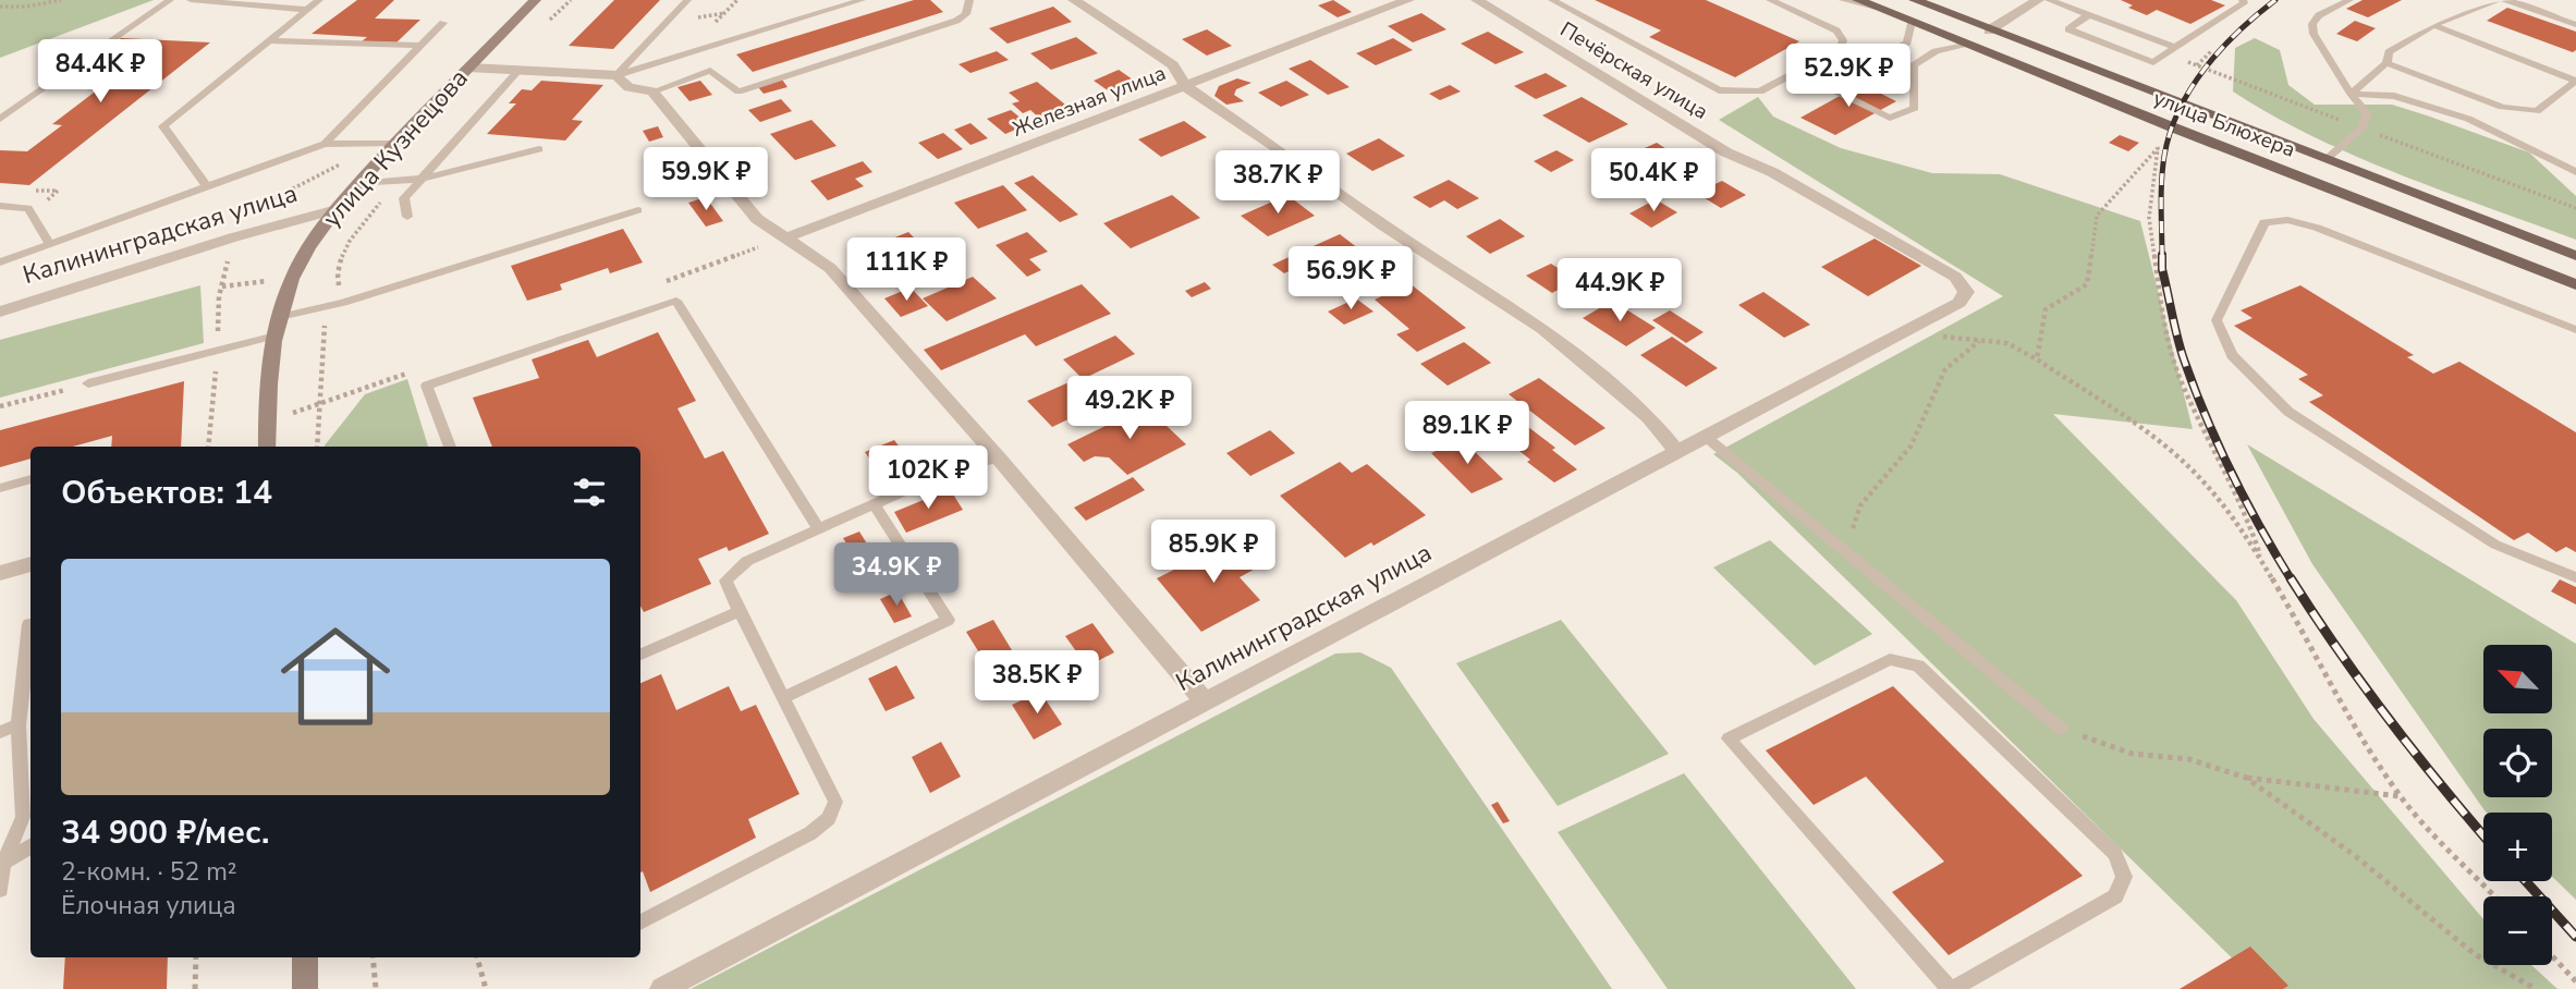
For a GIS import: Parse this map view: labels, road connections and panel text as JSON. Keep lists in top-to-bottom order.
{
  "streets": {
    "main road": ["улица Блюхера"],
    "street": [
      "Печёрская улица",
      "Железная улица",
      "улица Кузнецова",
      "Калининградская улица"
    ]
  },
  "crossings": [
    ["Печёрская улица", "Калининградская улица"],
    ["улица Кузнецова", "Калининградская улица"]
  ],
  "north": "top left",
  "page": {
    "price": [
      "84.4K ₽",
      "52.9K ₽",
      "59.9K ₽",
      "50.4K ₽",
      "38.7K ₽",
      "111K ₽",
      "56.9K ₽",
      "44.9K ₽",
      "49.2K ₽",
      "89.1K ₽",
      "102K ₽",
      "85.9K ₽",
      "34.9K ₽",
      "38.5K ₽"
    ],
    "heading": "Объектов: 14",
    "list": [
      {
        "name": "34 900 ₽/мес.",
        "note": "2-комн. · 52 m² · Ёлочная улица"
      }
    ],
    "map_buttons": ["+", "−"]
  }
}
